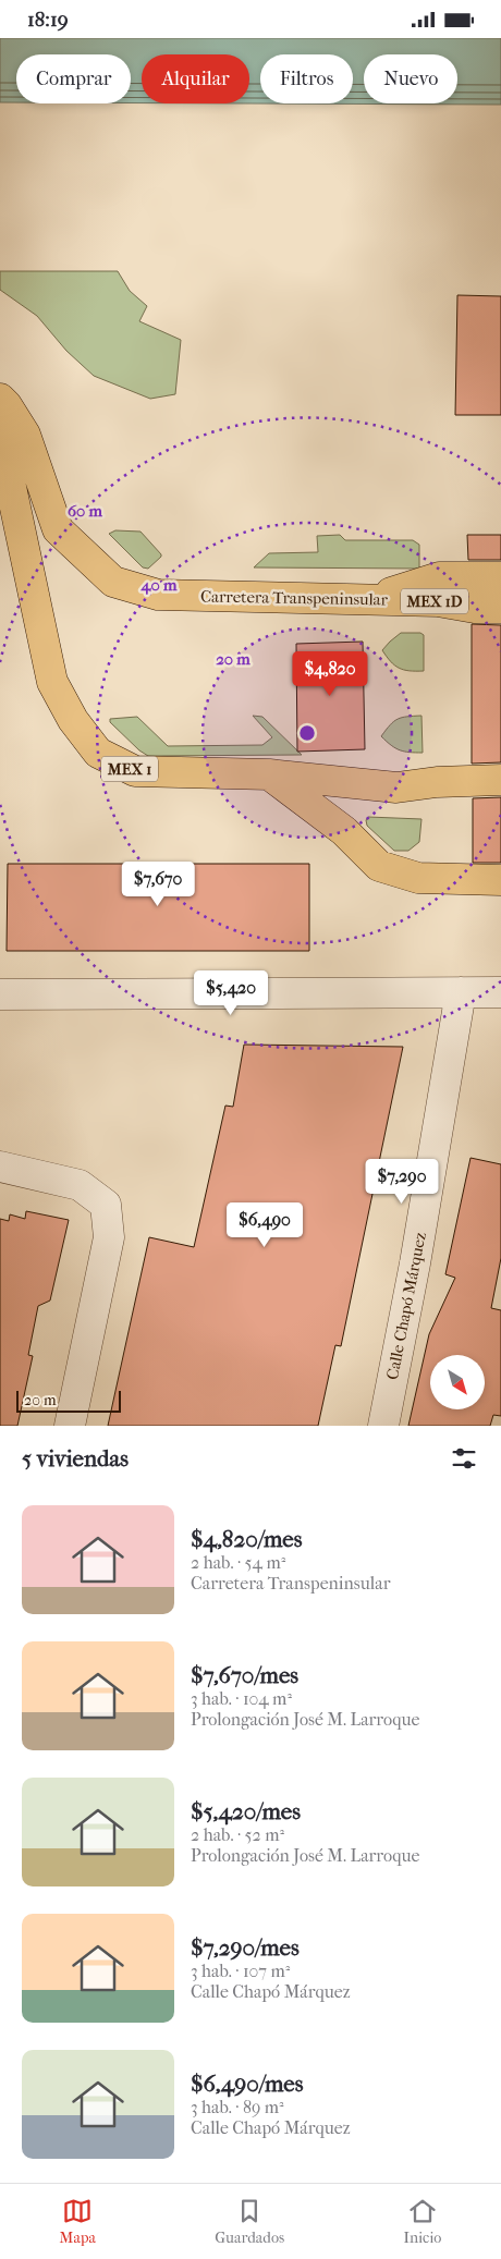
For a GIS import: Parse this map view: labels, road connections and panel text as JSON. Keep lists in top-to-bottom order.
{
  "streets": {
    "highway": ["Carretera Transpeninsular", "MEX 1D", "MEX 1"],
    "street": ["Calle Chapó Márquez"]
  },
  "scale_bar": "20 m",
  "north": "bottom right",
  "page": {
    "status": "18:19",
    "chip": [
      "Comprar",
      "Alquilar",
      "Filtros",
      "Nuevo"
    ],
    "price": [
      "$4,820",
      "$7,670",
      "$5,420",
      "$7,290",
      "$6,490"
    ],
    "scale": "20 m",
    "heading": "5 viviendas",
    "list": [
      {
        "name": "$4,820/mes",
        "note": "2 hab. · 54 m² · Carretera Transpeninsular"
      },
      {
        "name": "$7,670/mes",
        "note": "3 hab. · 104 m² · Prolongación José M. Larroque"
      },
      {
        "name": "$5,420/mes",
        "note": "2 hab. · 52 m² · Prolongación José M. Larroque"
      },
      {
        "name": "$7,290/mes",
        "note": "3 hab. · 107 m² · Calle Chapó Márquez"
      },
      {
        "name": "$6,490/mes",
        "note": "3 hab. · 89 m² · Calle Chapó Márquez"
      }
    ],
    "tabs": ["Mapa", "Guardados", "Inicio"]
  },
  "rings": ["60 m", "40 m", "20 m"]
}
